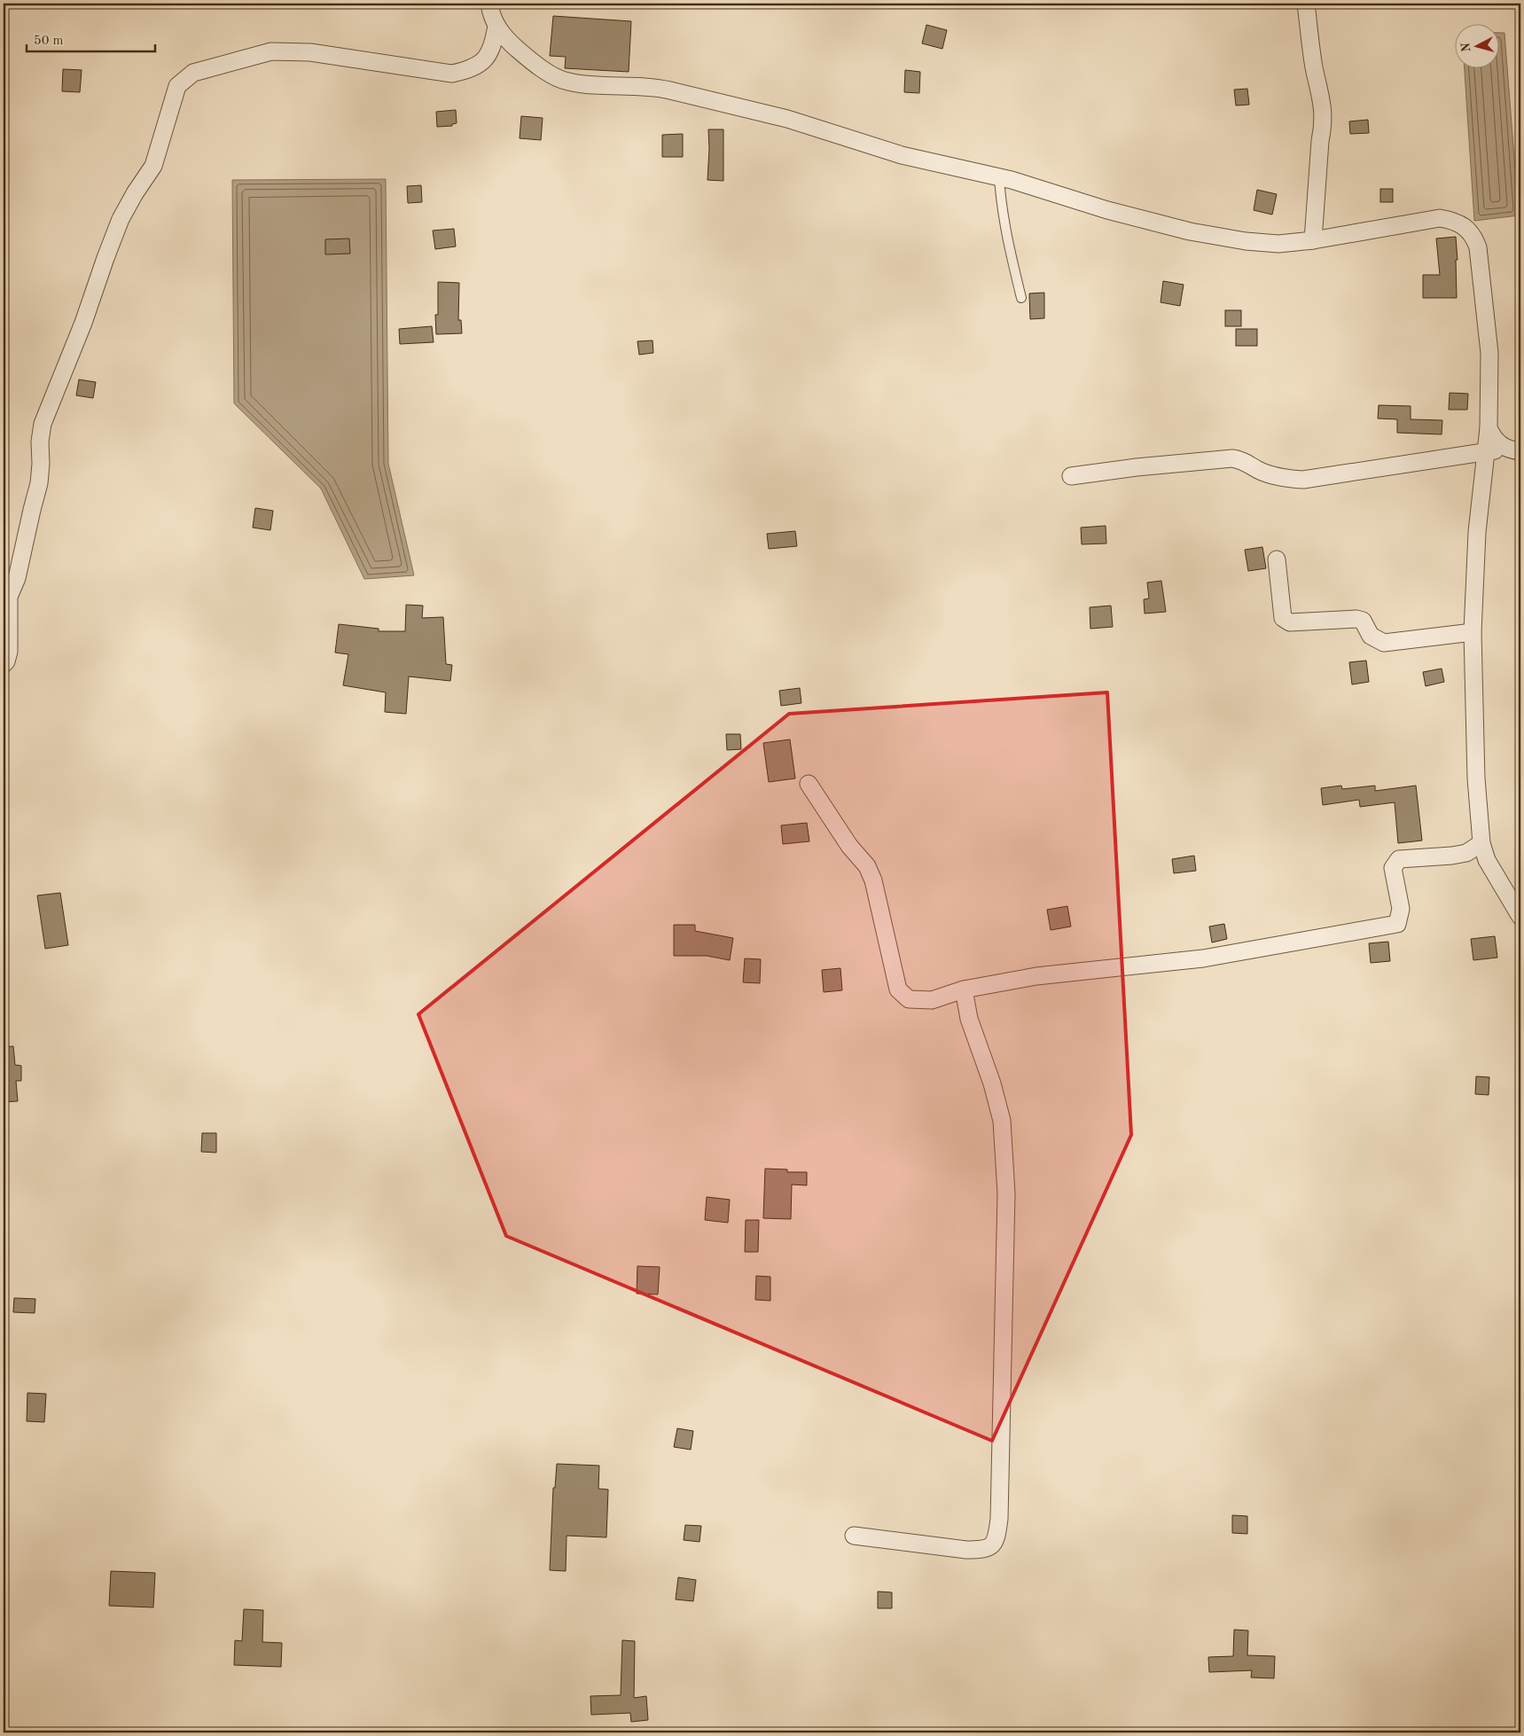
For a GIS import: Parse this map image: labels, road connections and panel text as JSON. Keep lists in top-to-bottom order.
{
  "scale_bar": "50 m",
  "north": "left"
}
